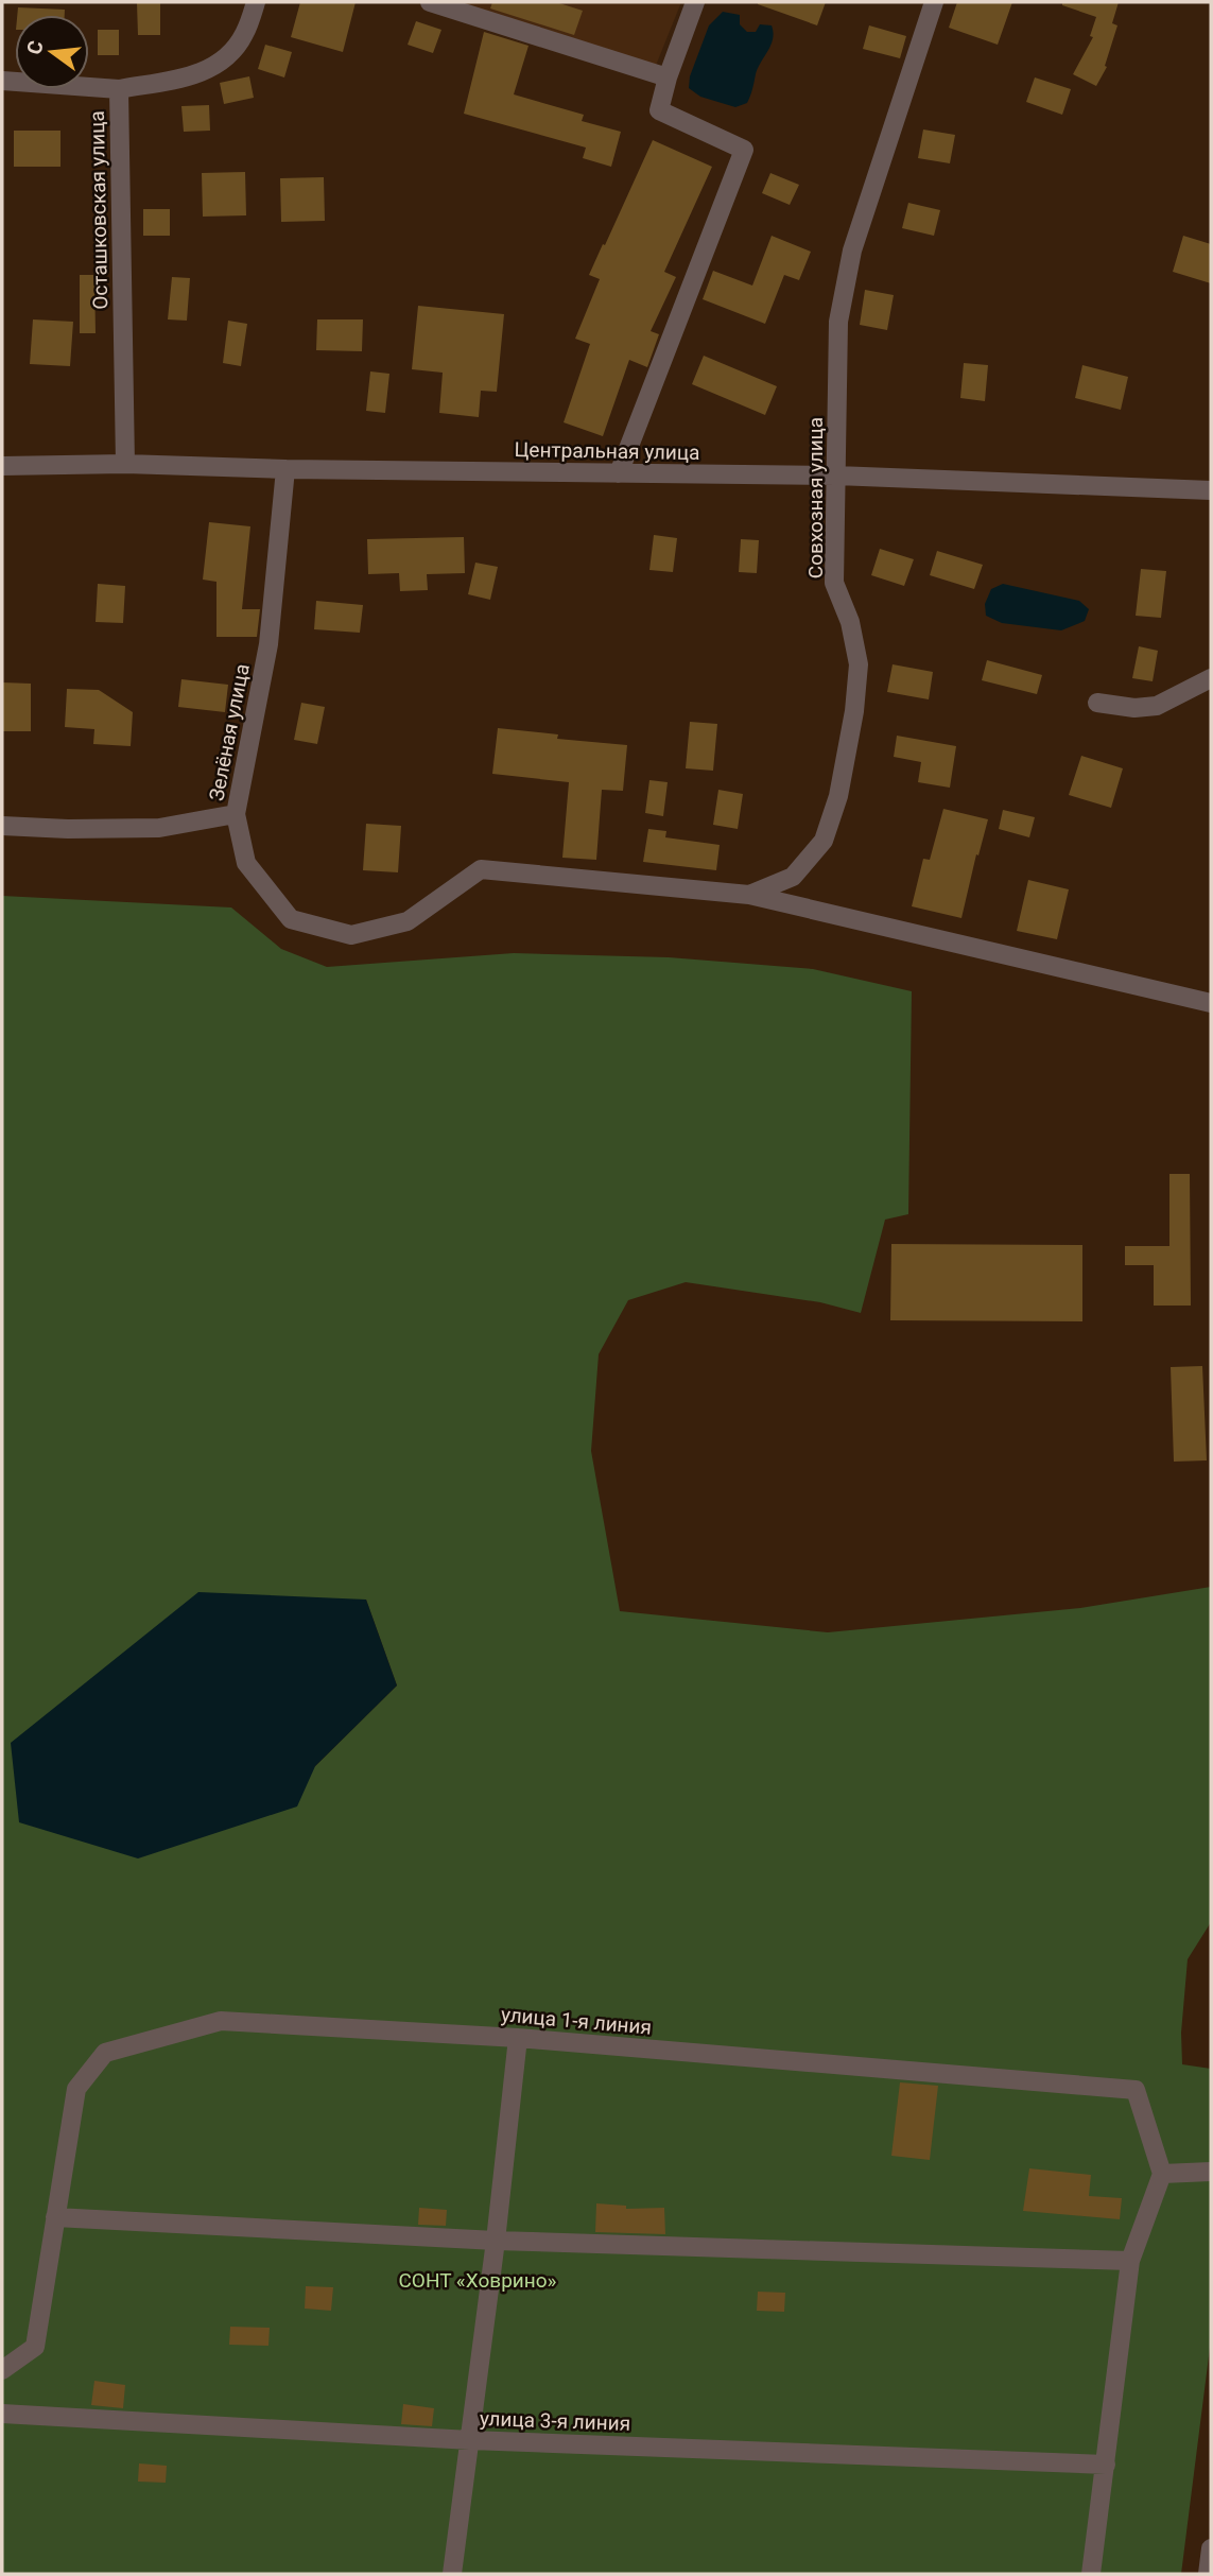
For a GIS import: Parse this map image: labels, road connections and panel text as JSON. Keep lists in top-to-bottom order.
{
  "streets": {
    "street": [
      "Осташковская улица",
      "Центральная улица",
      "Совхозная улица",
      "Зелёная улица",
      "улица 1-я линия",
      "улица 3-я линия"
    ]
  },
  "crossings": [
    ["Осташковская улица", "Центральная улица"],
    ["Центральная улица", "Совхозная улица"],
    ["Центральная улица", "Зелёная улица"],
    ["Совхозная улица", "Зелёная улица"]
  ],
  "parks": ["СОНТ «Ховрино»"],
  "north": "left"
}
